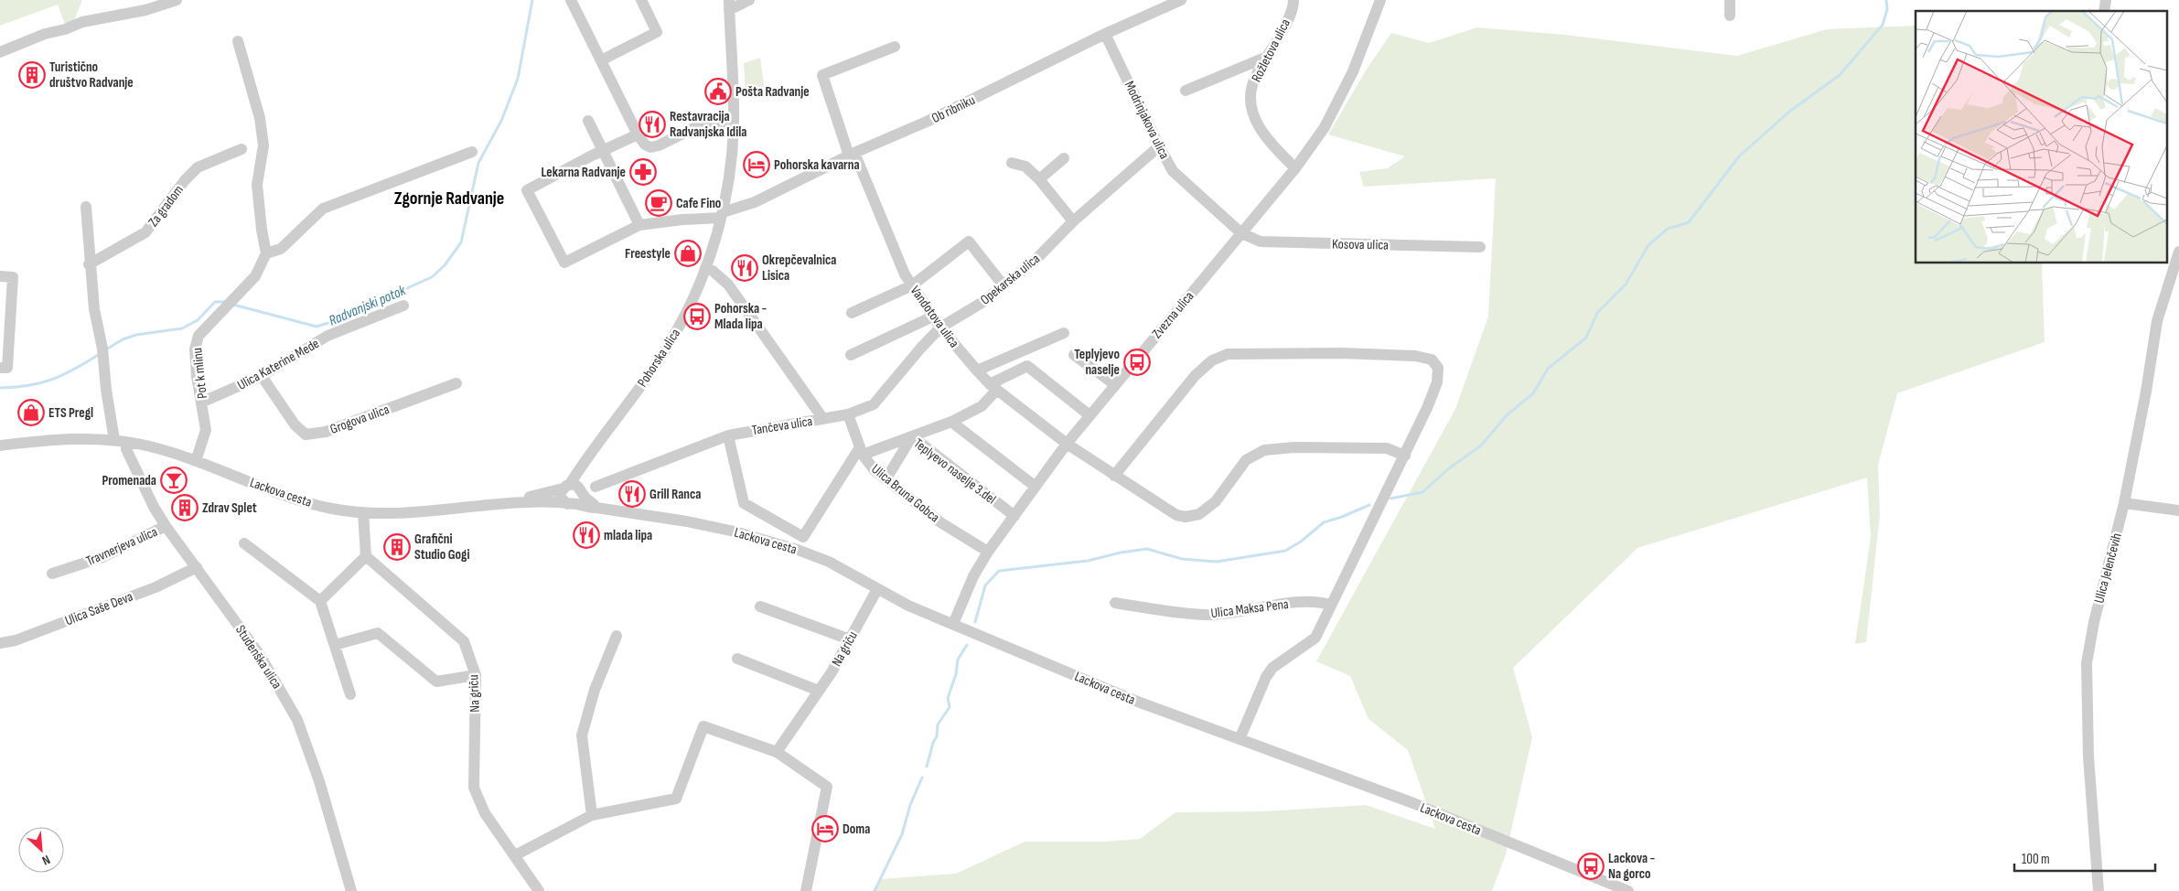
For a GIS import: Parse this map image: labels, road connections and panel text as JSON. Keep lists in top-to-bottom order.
{
  "streets": {
    "street": [
      "Rožletova ulica",
      "Ob ribniku",
      "Modrinjakova ulica",
      "Za gradom",
      "Kosova ulica",
      "Opekarska ulica",
      "Zvezna ulica",
      "Vandotova ulica",
      "Pohorska ulica",
      "Ulica Katerine Mede",
      "Pot k mlinu",
      "Grogova ulica",
      "Tančeva ulica",
      "Teplyevo naselje 3.del",
      "Lackova cesta",
      "Ulica Bruna Gobca",
      "Travnerjeva ulica",
      "Ulica Jelenčevih",
      "Ulica Saše Deva",
      "Ulica Maksa Pena",
      "Na griču",
      "Studenška ulica"
    ]
  },
  "crossings": [
    ["Rožletova ulica", "Zvezna ulica"],
    ["Ob ribniku", "Modrinjakova ulica"],
    ["Ob ribniku", "Vandotova ulica"],
    ["Ob ribniku", "Pohorska ulica"],
    ["Modrinjakova ulica", "Kosova ulica"],
    ["Modrinjakova ulica", "Opekarska ulica"],
    ["Modrinjakova ulica", "Zvezna ulica"],
    ["Kosova ulica", "Zvezna ulica"],
    ["Opekarska ulica", "Vandotova ulica"],
    ["Opekarska ulica", "Tančeva ulica"],
    ["Zvezna ulica", "Vandotova ulica"],
    ["Zvezna ulica", "Teplyevo naselje 3.del"],
    ["Zvezna ulica", "Lackova cesta"],
    ["Zvezna ulica", "Ulica Bruna Gobca"],
    ["Vandotova ulica", "Tančeva ulica"],
    ["Ulica Katerine Mede", "Pot k mlinu"],
    ["Ulica Katerine Mede", "Grogova ulica"],
    ["Pot k mlinu", "Lackova cesta"],
    ["Tančeva ulica", "Ulica Bruna Gobca"],
    ["Teplyevo naselje 3.del", "Ulica Bruna Gobca"],
    ["Lackova cesta", "Na griču"],
    ["Lackova cesta", "Studenška ulica"],
    ["Travnerjeva ulica", "Studenška ulica"],
    ["Ulica Saše Deva", "Studenška ulica"]
  ],
  "districts": ["Zgornje Radvanje"],
  "water": ["Radvanjski potok"],
  "places": {
    "building": ["Turistično društvo Radvanje", "Zdrav Splet", "Grafični Studio Gogi"],
    "public building": ["Pošta Radvanje"],
    "restaurant": [
      "Restavracija Radvanjska Idila",
      "Okrepčevalnica Lisica",
      "Grill Ranca",
      "mlada lipa"
    ],
    "hotel": ["Pohorska kavarna", "Doma"],
    "pharmacy": ["Lekarna Radvanje"],
    "cafe": ["Cafe Fino"],
    "shop": ["Freestyle", "ETS Pregl"],
    "bus stop": ["Pohorska - Mlada lipa", "Teplyjevo naselje", "Lackova - Na gorco"],
    "bar": ["Promenada"]
  },
  "scale_bar": "100 m",
  "north": "bottom right"
}
